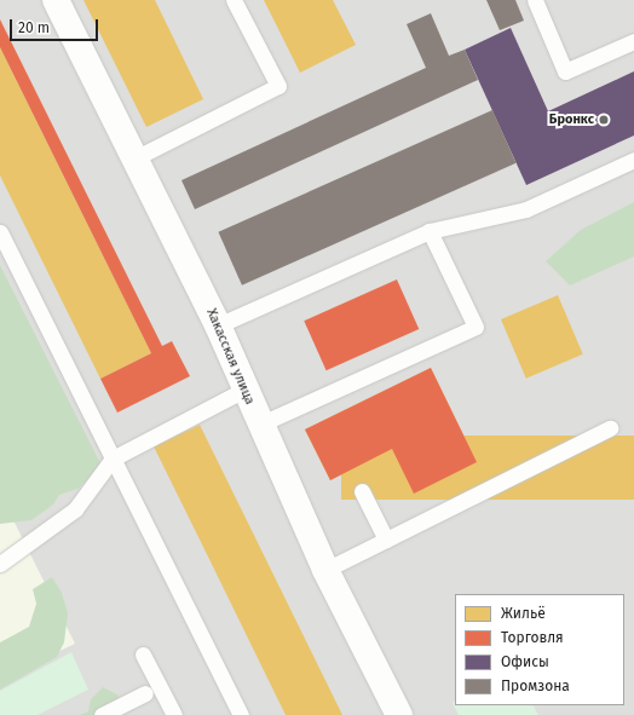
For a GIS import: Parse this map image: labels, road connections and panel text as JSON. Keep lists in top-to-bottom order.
{
  "streets": {
    "street": ["Хакасская улица"]
  },
  "places": ["Бронкс"],
  "legend": [
    "Жильё",
    "Торговля",
    "Офисы",
    "Промзона"
  ],
  "scale_bar": "20 m"
}
